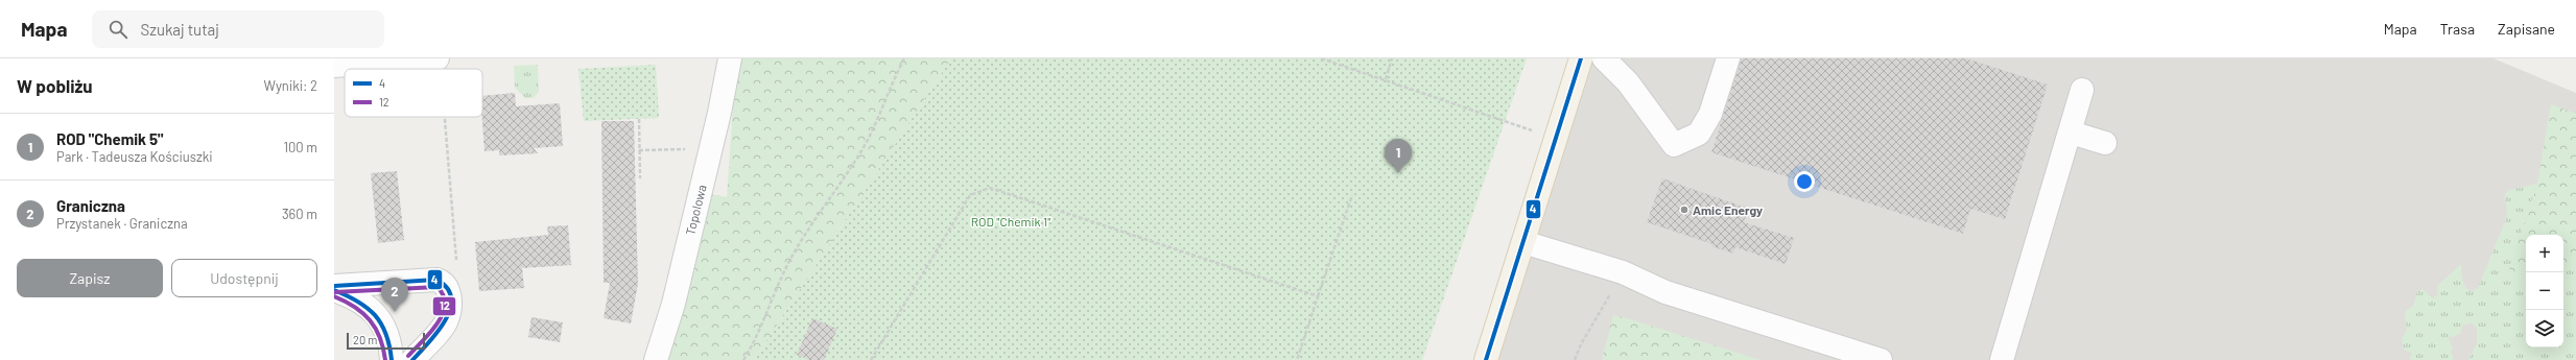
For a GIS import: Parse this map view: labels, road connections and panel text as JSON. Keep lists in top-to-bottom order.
{
  "streets": {
    "street": ["Topolowa"]
  },
  "parks": ["ROD \"Chemik 1\""],
  "places": ["Amic Energy"],
  "lines": ["transit line 4", "transit line 12"],
  "legend": ["4", "12"],
  "scale_bar": "20 m",
  "page": {
    "header": "Mapa",
    "search": "Szukaj tutaj",
    "nav": ["Mapa", "Trasa", "Zapisane"],
    "heading": ["W pobliżu", "Wyniki: 2"],
    "list": [
      {
        "mark": "1",
        "name": "ROD \"Chemik 5\"",
        "note": "Park · Tadeusza Kościuszki",
        "value": "100 m"
      },
      {
        "mark": "2",
        "name": "Graniczna",
        "note": "Przystanek · Graniczna",
        "value": "360 m"
      }
    ],
    "pins": ["1", "2"],
    "map_buttons": ["+", "−"],
    "buttons": ["Zapisz", "Udostępnij"],
    "scale": "20 m"
  }
}
